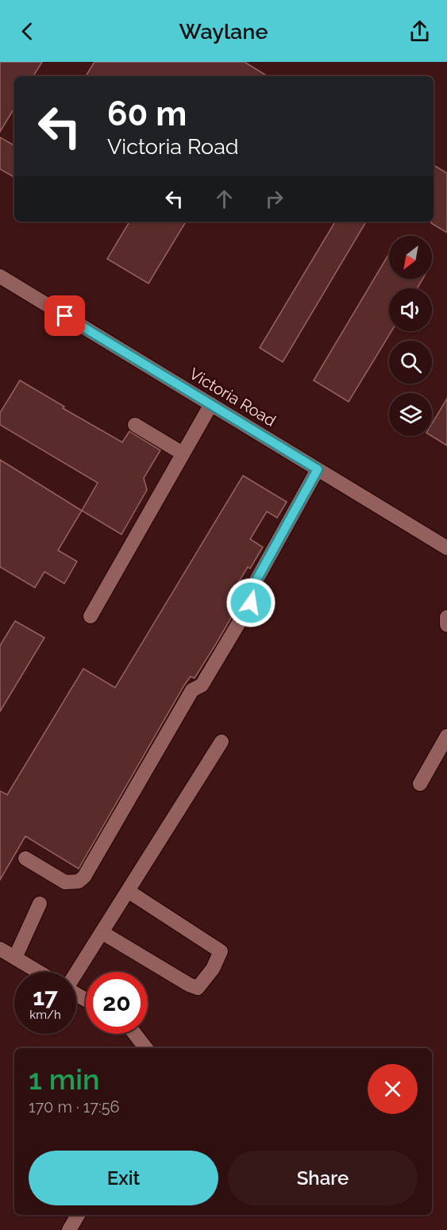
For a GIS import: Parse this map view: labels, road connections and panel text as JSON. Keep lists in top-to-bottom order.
{
  "streets": {
    "street": ["Victoria Road"]
  },
  "north": "bottom left",
  "page": {
    "header": "Waylane",
    "turn": ["60 m", "Victoria Road"],
    "speed": "17 km/h",
    "limit": "20",
    "heading": ["1 min", "170 m · 17:56"],
    "buttons": ["Exit", "Share"]
  }
}
